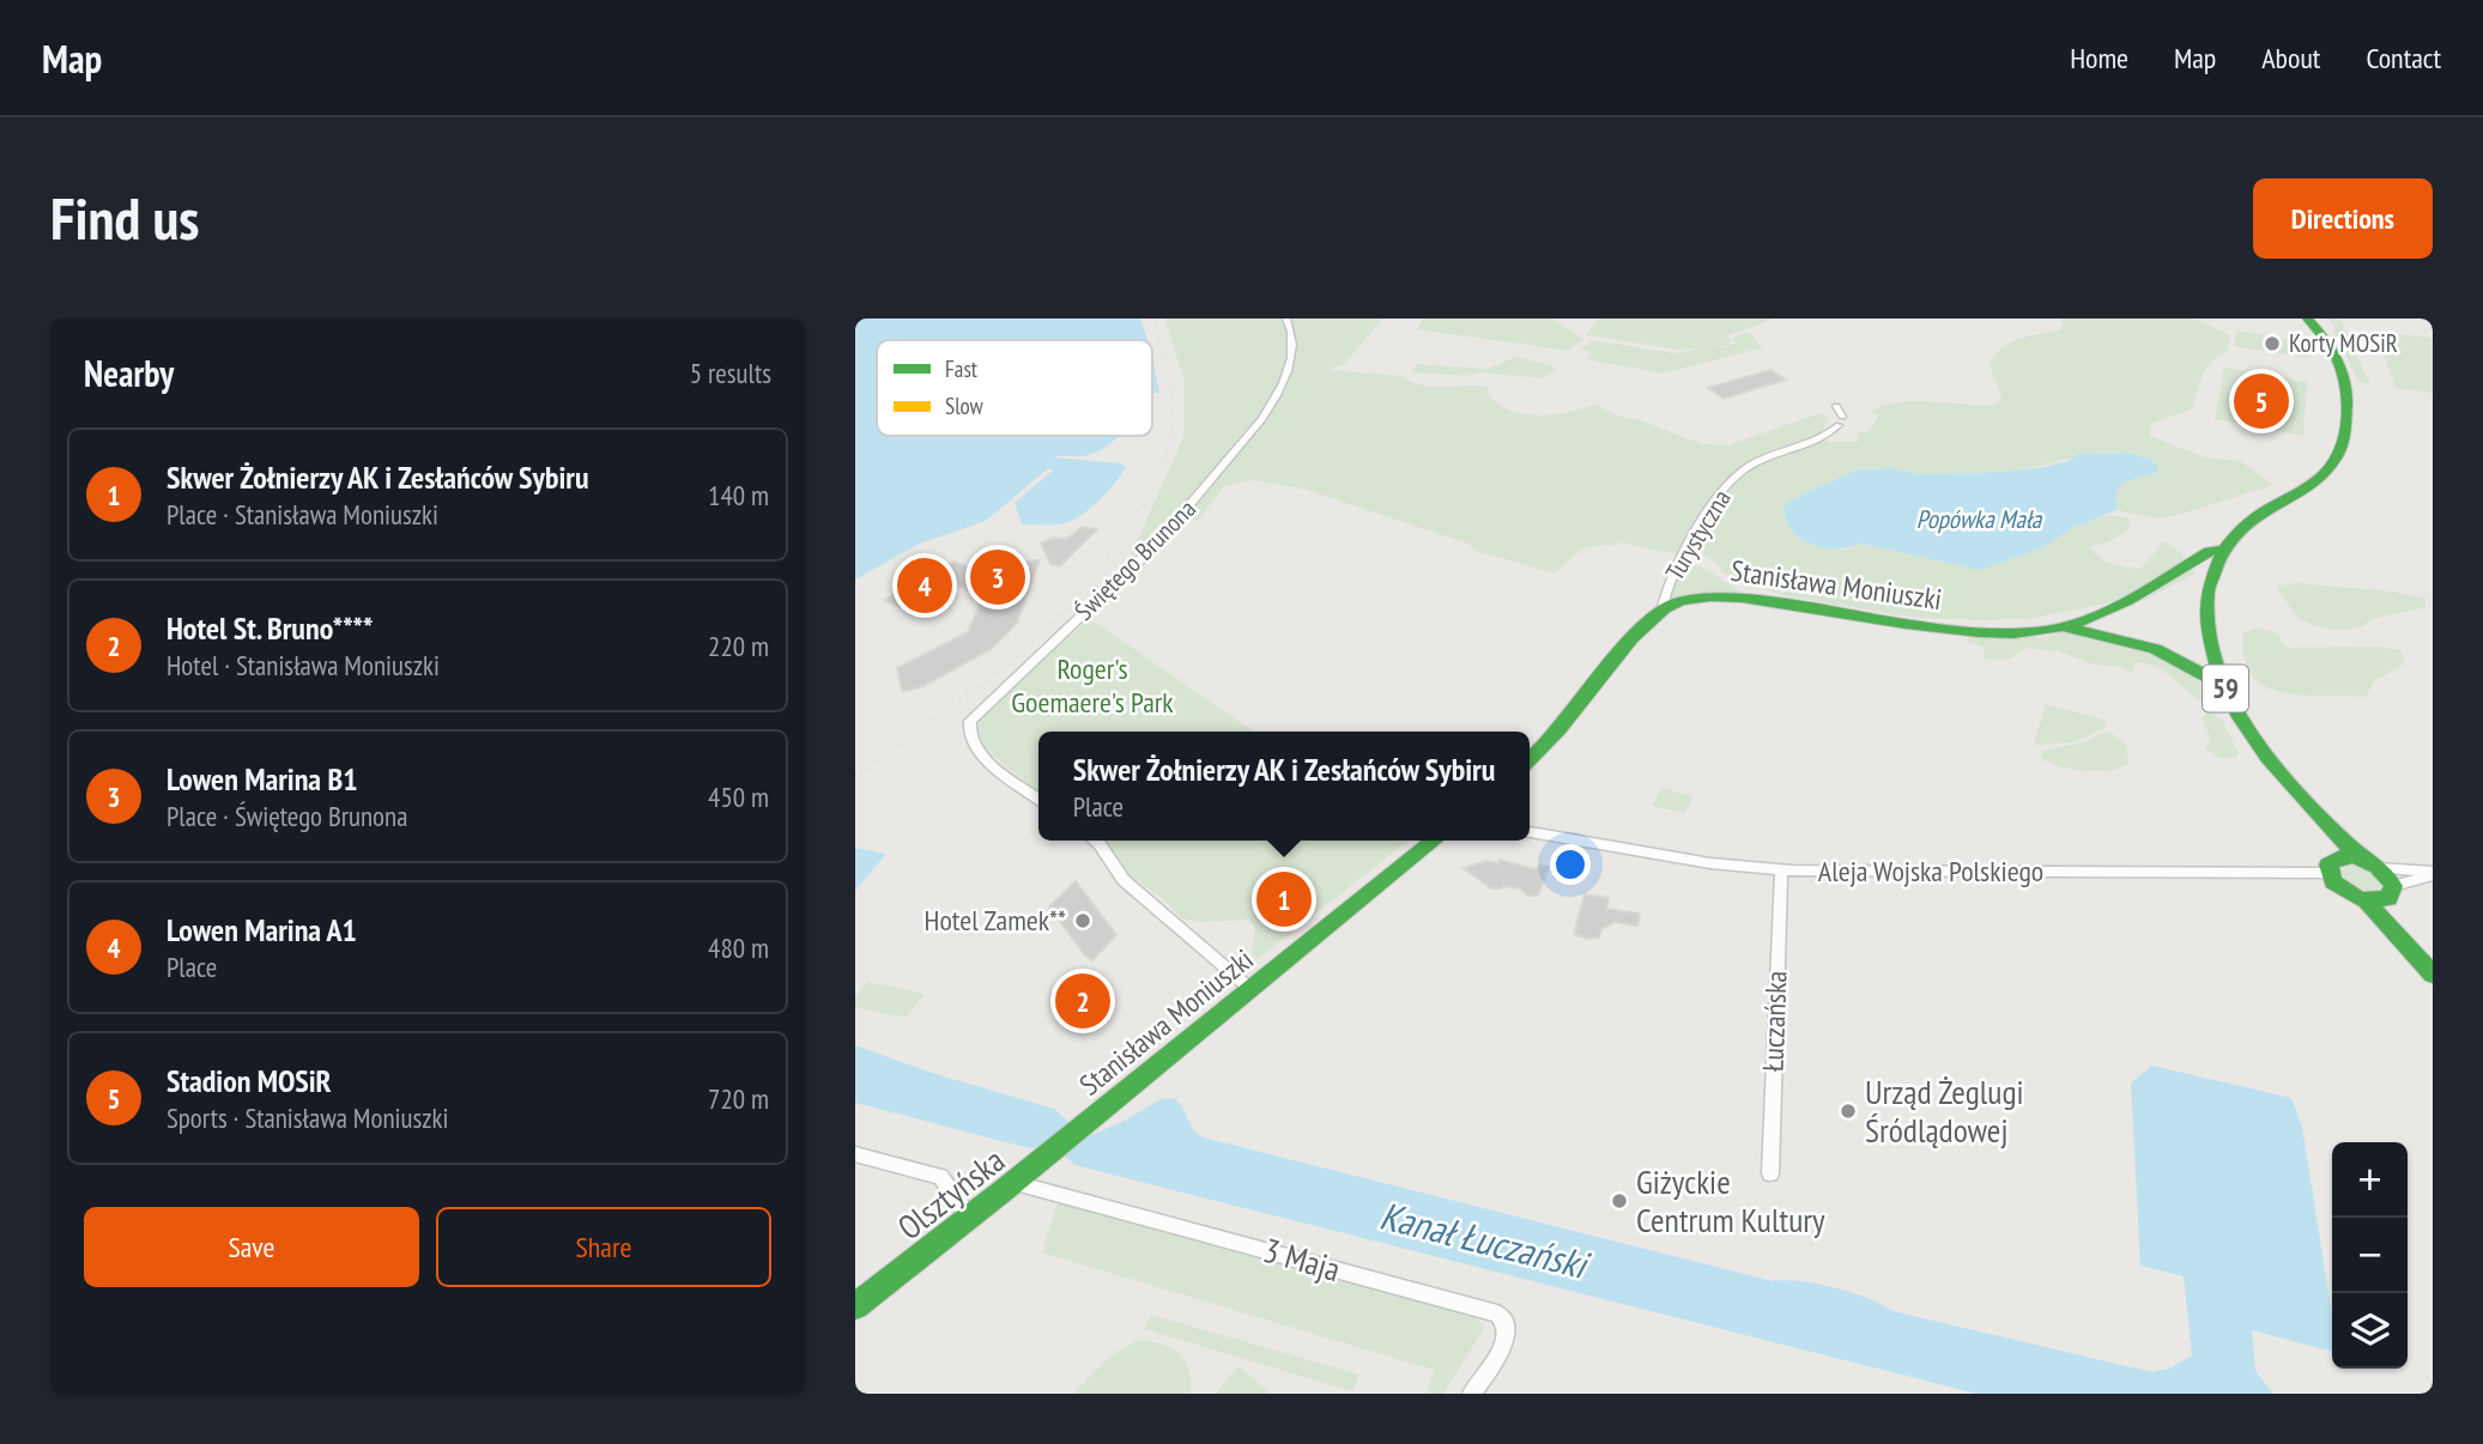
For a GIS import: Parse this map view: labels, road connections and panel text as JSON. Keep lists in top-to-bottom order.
{
  "streets": {
    "street": [
      "Turystyczna",
      "Świętego Brunona",
      "Stanisława Moniuszki",
      "59",
      "Aleja Wojska Polskiego",
      "Łuczańska",
      "Olsztyńska",
      "3 Maja"
    ]
  },
  "crossings": [
    ["Turystyczna", "Stanisława Moniuszki"],
    ["Stanisława Moniuszki", "59"],
    ["Stanisława Moniuszki", "Olsztyńska"],
    ["59", "Aleja Wojska Polskiego"],
    ["Aleja Wojska Polskiego", "Łuczańska"],
    ["Olsztyńska", "3 Maja"]
  ],
  "water": ["Popówka Mała", "Kanał Łuczański"],
  "parks": ["Roger's Goemaere's Park"],
  "places": [
    "Korty MOSiR",
    "Hotel Zamek**",
    "Urząd Żeglugi Śródlądowej",
    "Giżyckie Centrum Kultury"
  ],
  "legend": ["Fast", "Slow"],
  "page": {
    "header": "Map",
    "nav": [
      "Home",
      "Map",
      "About",
      "Contact"
    ],
    "buttons": [
      "Directions",
      ["Save", "Share"]
    ],
    "title": "Find us",
    "heading": ["Nearby", "5 results"],
    "pins": [
      "5",
      "3",
      "4",
      "1",
      "2"
    ],
    "list": [
      {
        "mark": "1",
        "name": "Skwer Żołnierzy AK i Zesłańców Sybiru",
        "note": "Place · Stanisława Moniuszki",
        "value": "140 m"
      },
      {
        "mark": "2",
        "name": "Hotel St. Bruno****",
        "note": "Hotel · Stanisława Moniuszki",
        "value": "220 m"
      },
      {
        "mark": "3",
        "name": "Lowen Marina B1",
        "note": "Place · Świętego Brunona",
        "value": "450 m"
      },
      {
        "mark": "4",
        "name": "Lowen Marina A1",
        "note": "Place",
        "value": "480 m"
      },
      {
        "mark": "5",
        "name": "Stadion MOSiR",
        "note": "Sports · Stanisława Moniuszki",
        "value": "720 m"
      }
    ],
    "popup": ["Skwer Żołnierzy AK i Zesłańców Sybiru", "Place"],
    "map_buttons": ["+", "−"]
  }
}
